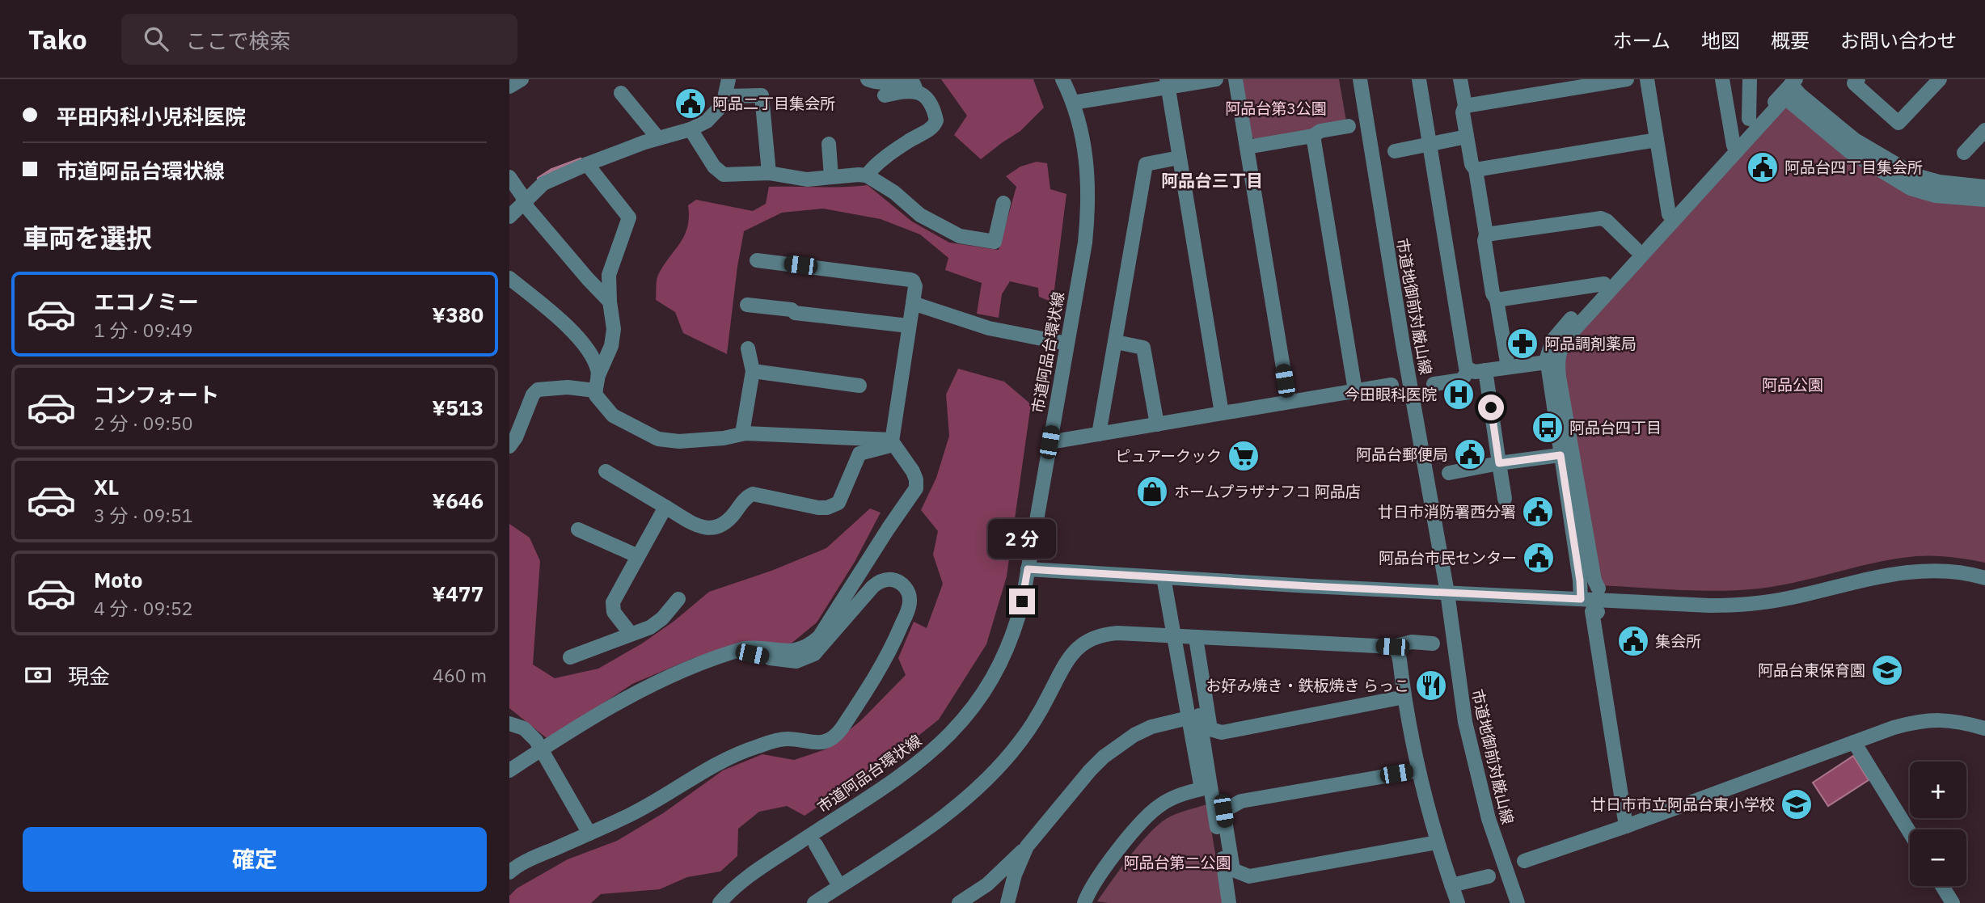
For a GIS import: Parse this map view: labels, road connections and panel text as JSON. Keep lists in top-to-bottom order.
{
  "streets": {
    "street": ["市道地御前対厳山線", "市道阿品台環状線"]
  },
  "districts": ["阿品台三丁目"],
  "parks": ["阿品台第3公園", "阿品公園", "阿品台第二公園"],
  "places": {
    "public building": [
      "阿品二丁目集会所",
      "阿品台四丁目集会所",
      "阿品台郵便局",
      "廿日市消防署西分署",
      "阿品台市民センター",
      "集会所"
    ],
    "pharmacy": ["阿品調剤薬局"],
    "hospital": ["今田眼科医院"],
    "bus stop": ["阿品台四丁目"],
    "supermarket": ["ピュアークック"],
    "shop": ["ホームプラザナフコ 阿品店"],
    "school or university": ["阿品台東保育園", "廿日市市立阿品台東小学校"],
    "restaurant": ["お好み焼き・鉄板焼き らっこ"]
  },
  "page": {
    "header": "Tako",
    "search": "ここで検索",
    "nav": [
      "ホーム",
      "地図",
      "概要",
      "お問い合わせ"
    ],
    "banner": ["平田内科小児科医院", "市道阿品台環状線"],
    "heading": "車両を選択",
    "list": [
      {
        "name": "エコノミー",
        "note": "1 分 · 09:49",
        "value": "¥380"
      },
      {
        "name": "コンフォート",
        "note": "2 分 · 09:50",
        "value": "¥513"
      },
      {
        "name": "XL",
        "note": "3 分 · 09:51",
        "value": "¥646"
      },
      {
        "name": "Moto",
        "note": "4 分 · 09:52",
        "value": "¥477"
      }
    ],
    "bubble": "2 分",
    "pay": ["現金", "460 m"],
    "map_buttons": ["+", "−"],
    "buttons": "確定"
  }
}
